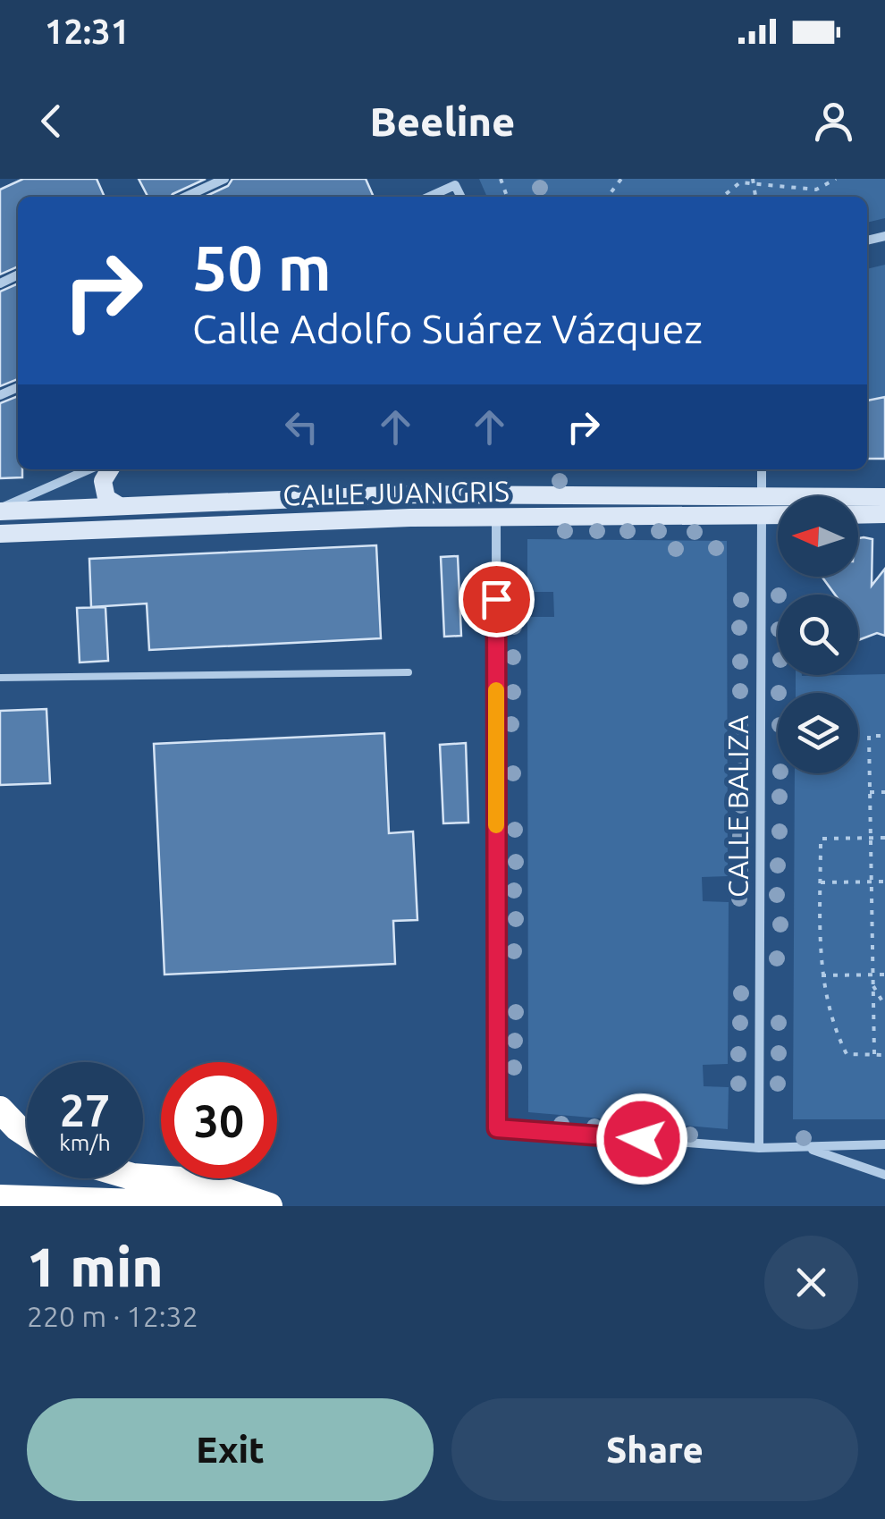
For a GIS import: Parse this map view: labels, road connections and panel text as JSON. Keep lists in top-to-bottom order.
{
  "streets": {
    "main road": ["CALLE JUAN GRIS"],
    "street": ["CALLE BALIZA"]
  },
  "crossings": [
    ["CALLE JUAN GRIS", "CALLE BALIZA"]
  ],
  "north": "left",
  "page": {
    "status": "12:31",
    "header": "Beeline",
    "turn": ["50 m", "Calle Adolfo Suárez Vázquez"],
    "speed": "27 km/h",
    "limit": "30",
    "heading": ["1 min", "220 m · 12:32"],
    "buttons": ["Exit", "Share"]
  }
}
